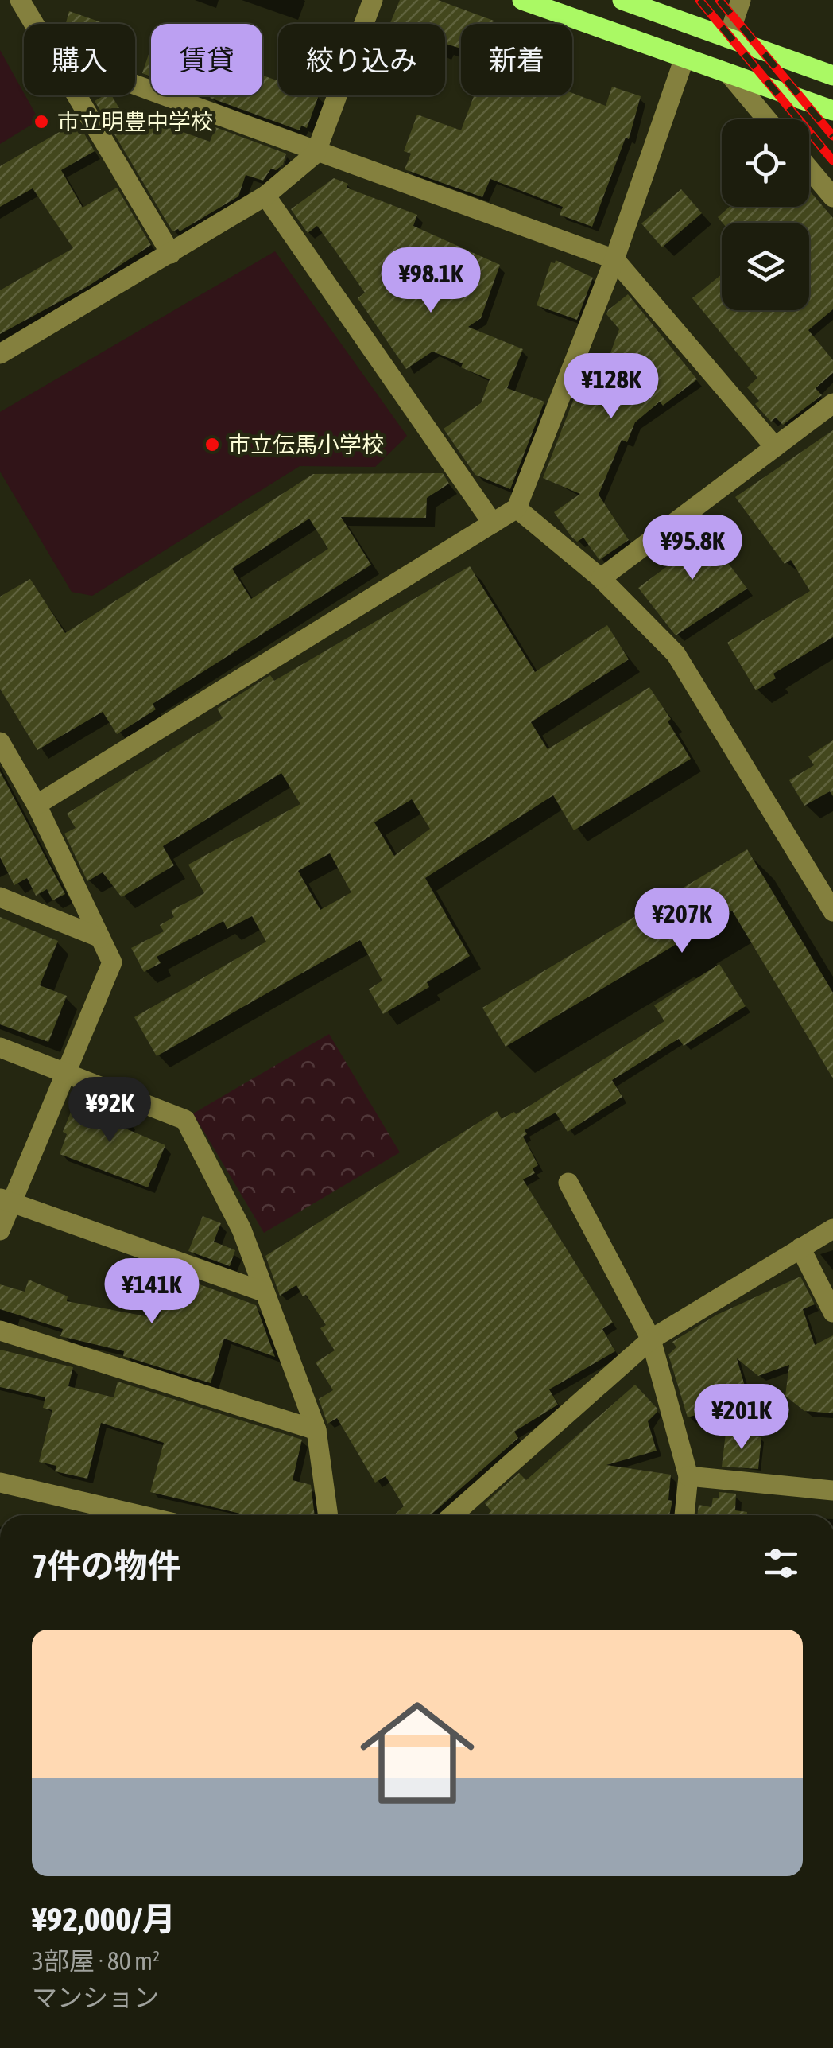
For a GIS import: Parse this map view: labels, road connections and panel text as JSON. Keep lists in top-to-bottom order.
{
  "places": ["市立明豊中学校", "市立伝馬小学校"],
  "page": {
    "chip": [
      "購入",
      "賃貸",
      "絞り込み",
      "新着"
    ],
    "price": [
      "¥98.1K",
      "¥128K",
      "¥95.8K",
      "¥207K",
      "¥92K",
      "¥141K",
      "¥201K"
    ],
    "heading": "7件の物件",
    "list": [
      {
        "name": "¥92,000/月",
        "note": "3部屋 · 80 m² · マンション"
      }
    ]
  }
}
